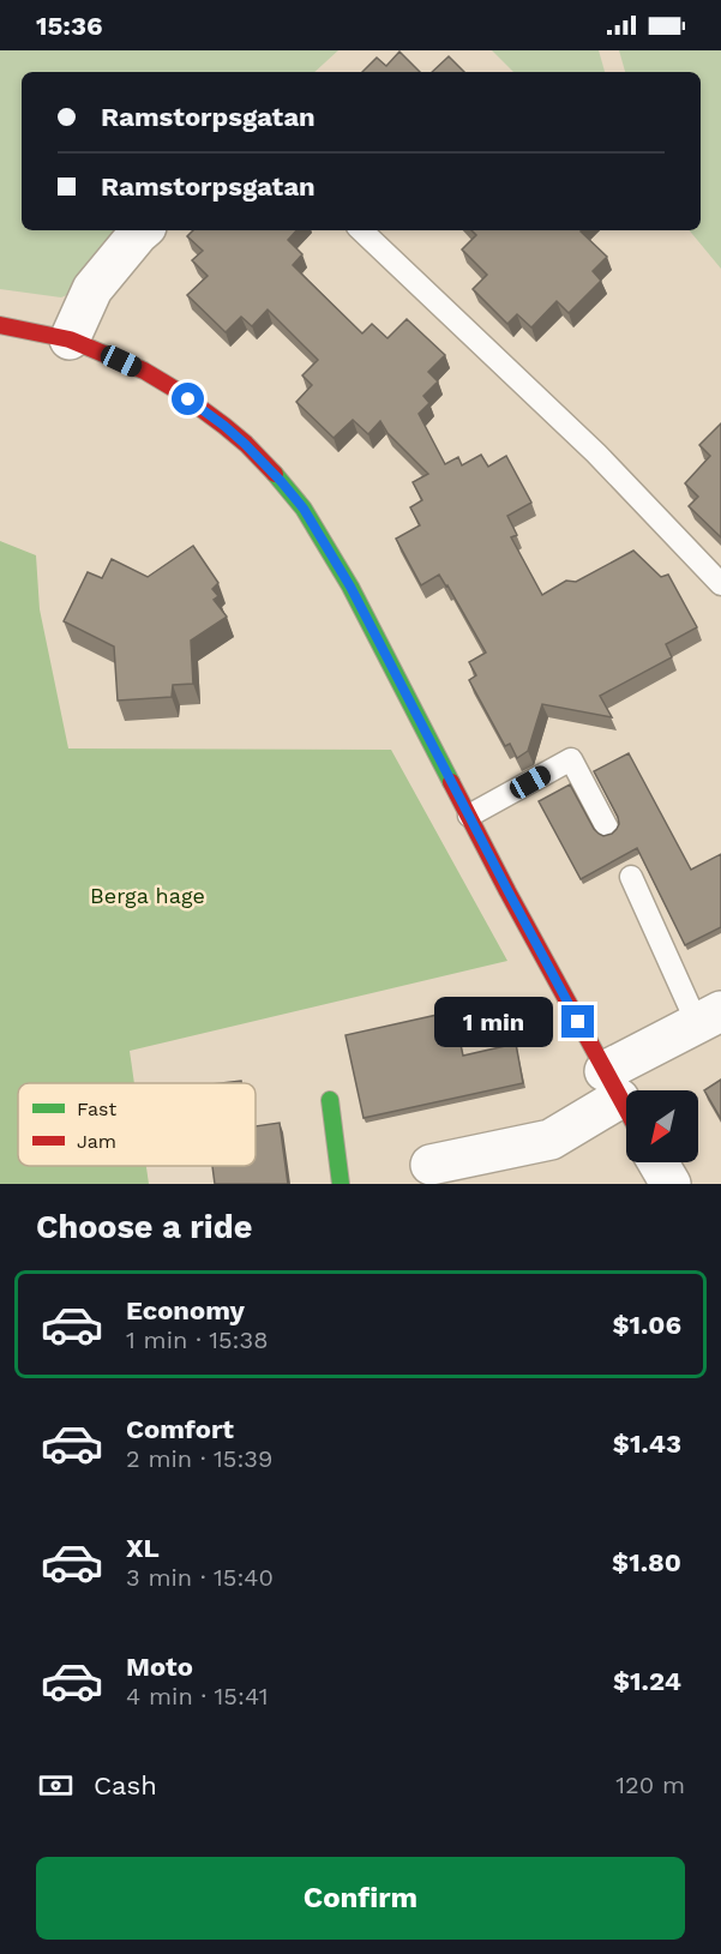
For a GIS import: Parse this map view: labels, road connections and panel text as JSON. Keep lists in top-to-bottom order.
{
  "parks": ["Berga hage"],
  "legend": ["Fast", "Jam"],
  "north": "bottom left",
  "page": {
    "status": "15:36",
    "banner": ["Ramstorpsgatan", "Ramstorpsgatan"],
    "bubble": "1 min",
    "heading": "Choose a ride",
    "list": [
      {
        "name": "Economy",
        "note": "1 min · 15:38",
        "value": "$1.06"
      },
      {
        "name": "Comfort",
        "note": "2 min · 15:39",
        "value": "$1.43"
      },
      {
        "name": "XL",
        "note": "3 min · 15:40",
        "value": "$1.80"
      },
      {
        "name": "Moto",
        "note": "4 min · 15:41",
        "value": "$1.24"
      }
    ],
    "pay": ["Cash", "120 m"],
    "buttons": "Confirm"
  }
}
